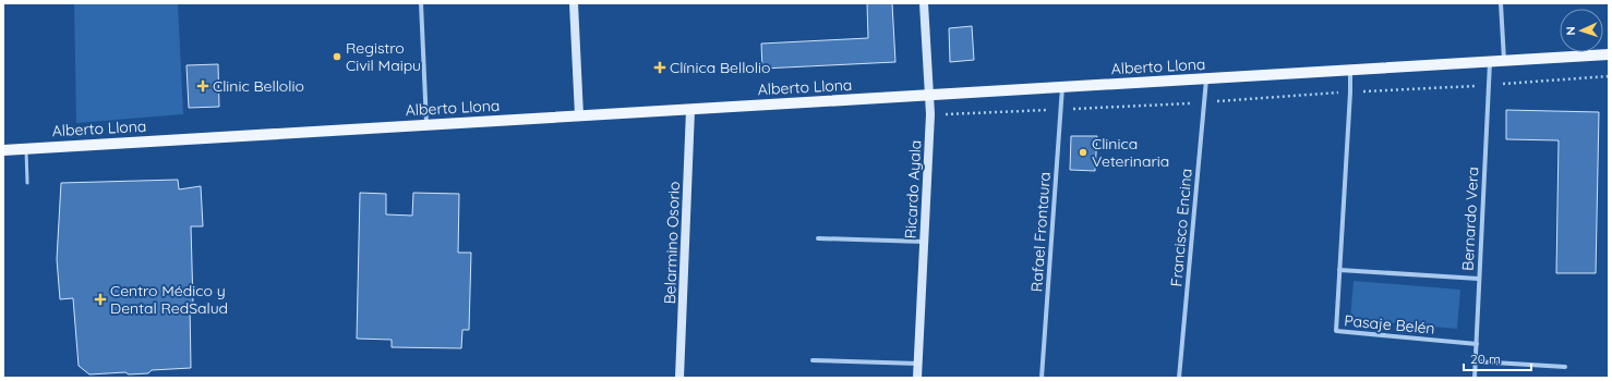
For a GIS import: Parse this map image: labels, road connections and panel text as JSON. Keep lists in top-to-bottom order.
{
  "streets": {
    "main road": ["Alberto Llona"],
    "street": [
      "Ricardo Ayala",
      "Bernardo Vera",
      "Francisco Encina",
      "Rafael Frontaura",
      "Belarmino Osorio",
      "Pasaje Belén"
    ]
  },
  "crossings": [
    ["Alberto Llona", "Ricardo Ayala"],
    ["Alberto Llona", "Bernardo Vera"],
    ["Alberto Llona", "Francisco Encina"],
    ["Alberto Llona", "Rafael Frontaura"],
    ["Alberto Llona", "Belarmino Osorio"],
    ["Alberto Llona", "Pasaje Belén"],
    ["Bernardo Vera", "Pasaje Belén"]
  ],
  "places": {
    "other": ["Registro Civil Maipu", "Clinica Veterinaria"],
    "health": ["Clínica Bellolio", "Clinic Bellolio", "Centro Médico y Dental RedSalud"]
  },
  "scale_bar": "20 m",
  "north": "left"
}
